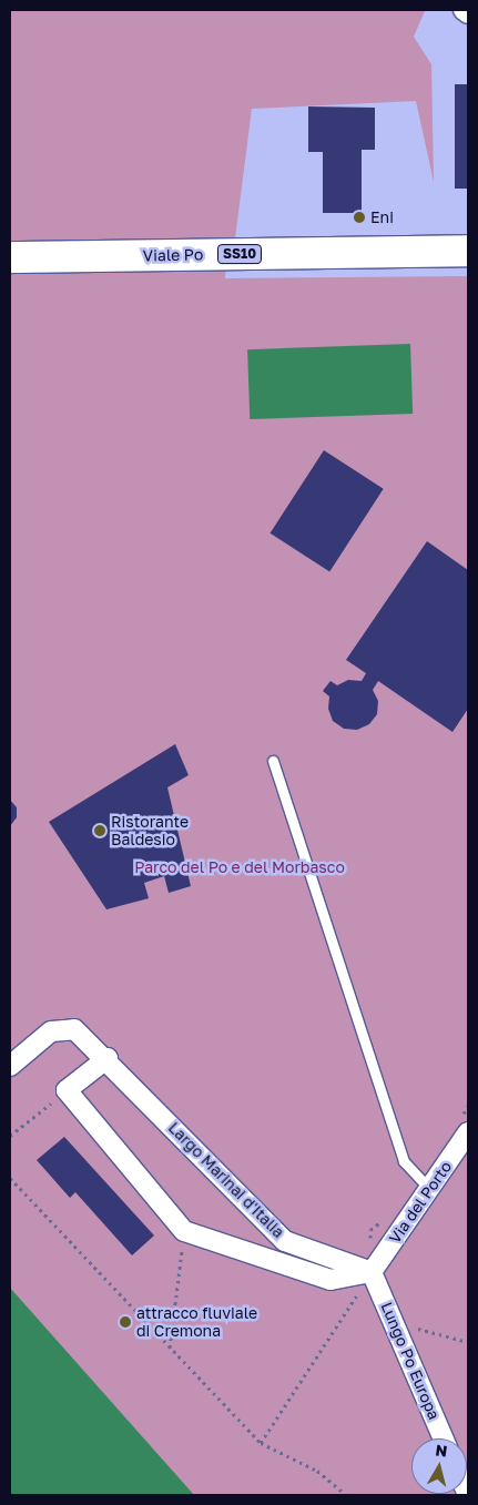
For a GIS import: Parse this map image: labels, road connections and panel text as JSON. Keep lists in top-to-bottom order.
{
  "streets": {
    "main road": ["SS10", "Viale Po"],
    "street": ["Largo Marinai d'Italia", "Via del Porto", "Lungo Po Europa"]
  },
  "crossings": [
    ["Largo Marinai d'Italia", "Via del Porto"],
    ["Largo Marinai d'Italia", "Lungo Po Europa"],
    ["Via del Porto", "Lungo Po Europa"]
  ],
  "parks": ["Parco del Po e del Morbasco"],
  "places": ["Eni", "Ristorante Baldesio", "attracco fluviale di Cremona"],
  "north": "top"
}
